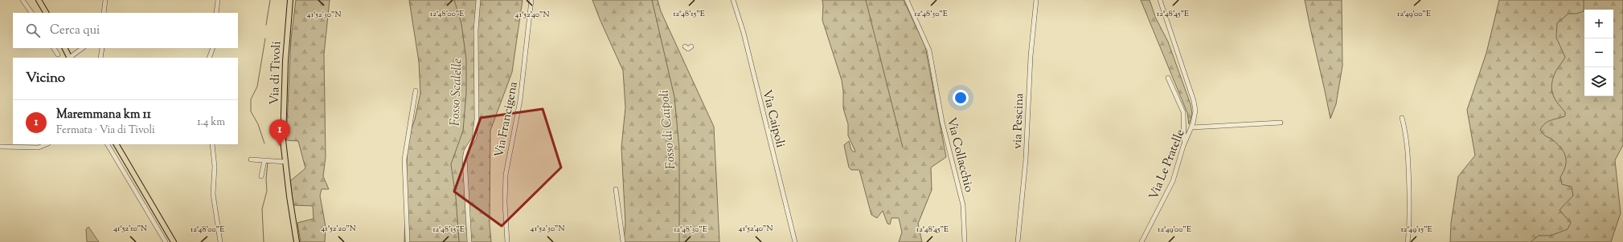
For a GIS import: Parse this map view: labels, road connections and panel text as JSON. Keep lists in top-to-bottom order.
{
  "streets": {
    "main road": ["Via di Tivoli"],
    "street": [
      "Via Caipoli",
      "Via Francigena",
      "via Pescina",
      "Via Collacchio",
      "Via Le Pratelle"
    ]
  },
  "water": ["Fosso Scalelle", "Fosso di Caipoli"],
  "page": {
    "map_buttons": ["+", "−"],
    "search": "Cerca qui",
    "heading": "Vicino",
    "list": [
      {
        "mark": "1",
        "name": "Maremmana km 11",
        "note": "Fermata · Via di Tivoli",
        "value": "1.4 km"
      }
    ],
    "pins": "1"
  },
  "coordinates": [
    "12°48'00\"E",
    "12°48'15\"E",
    "12°48'30\"E",
    "12°48'45\"E",
    "12°49'00\"E",
    "41°52'30\"N",
    "41°52'40\"N",
    "41°52'10\"N",
    "41°52'20\"N",
    "12°49'15\"E"
  ]
}
